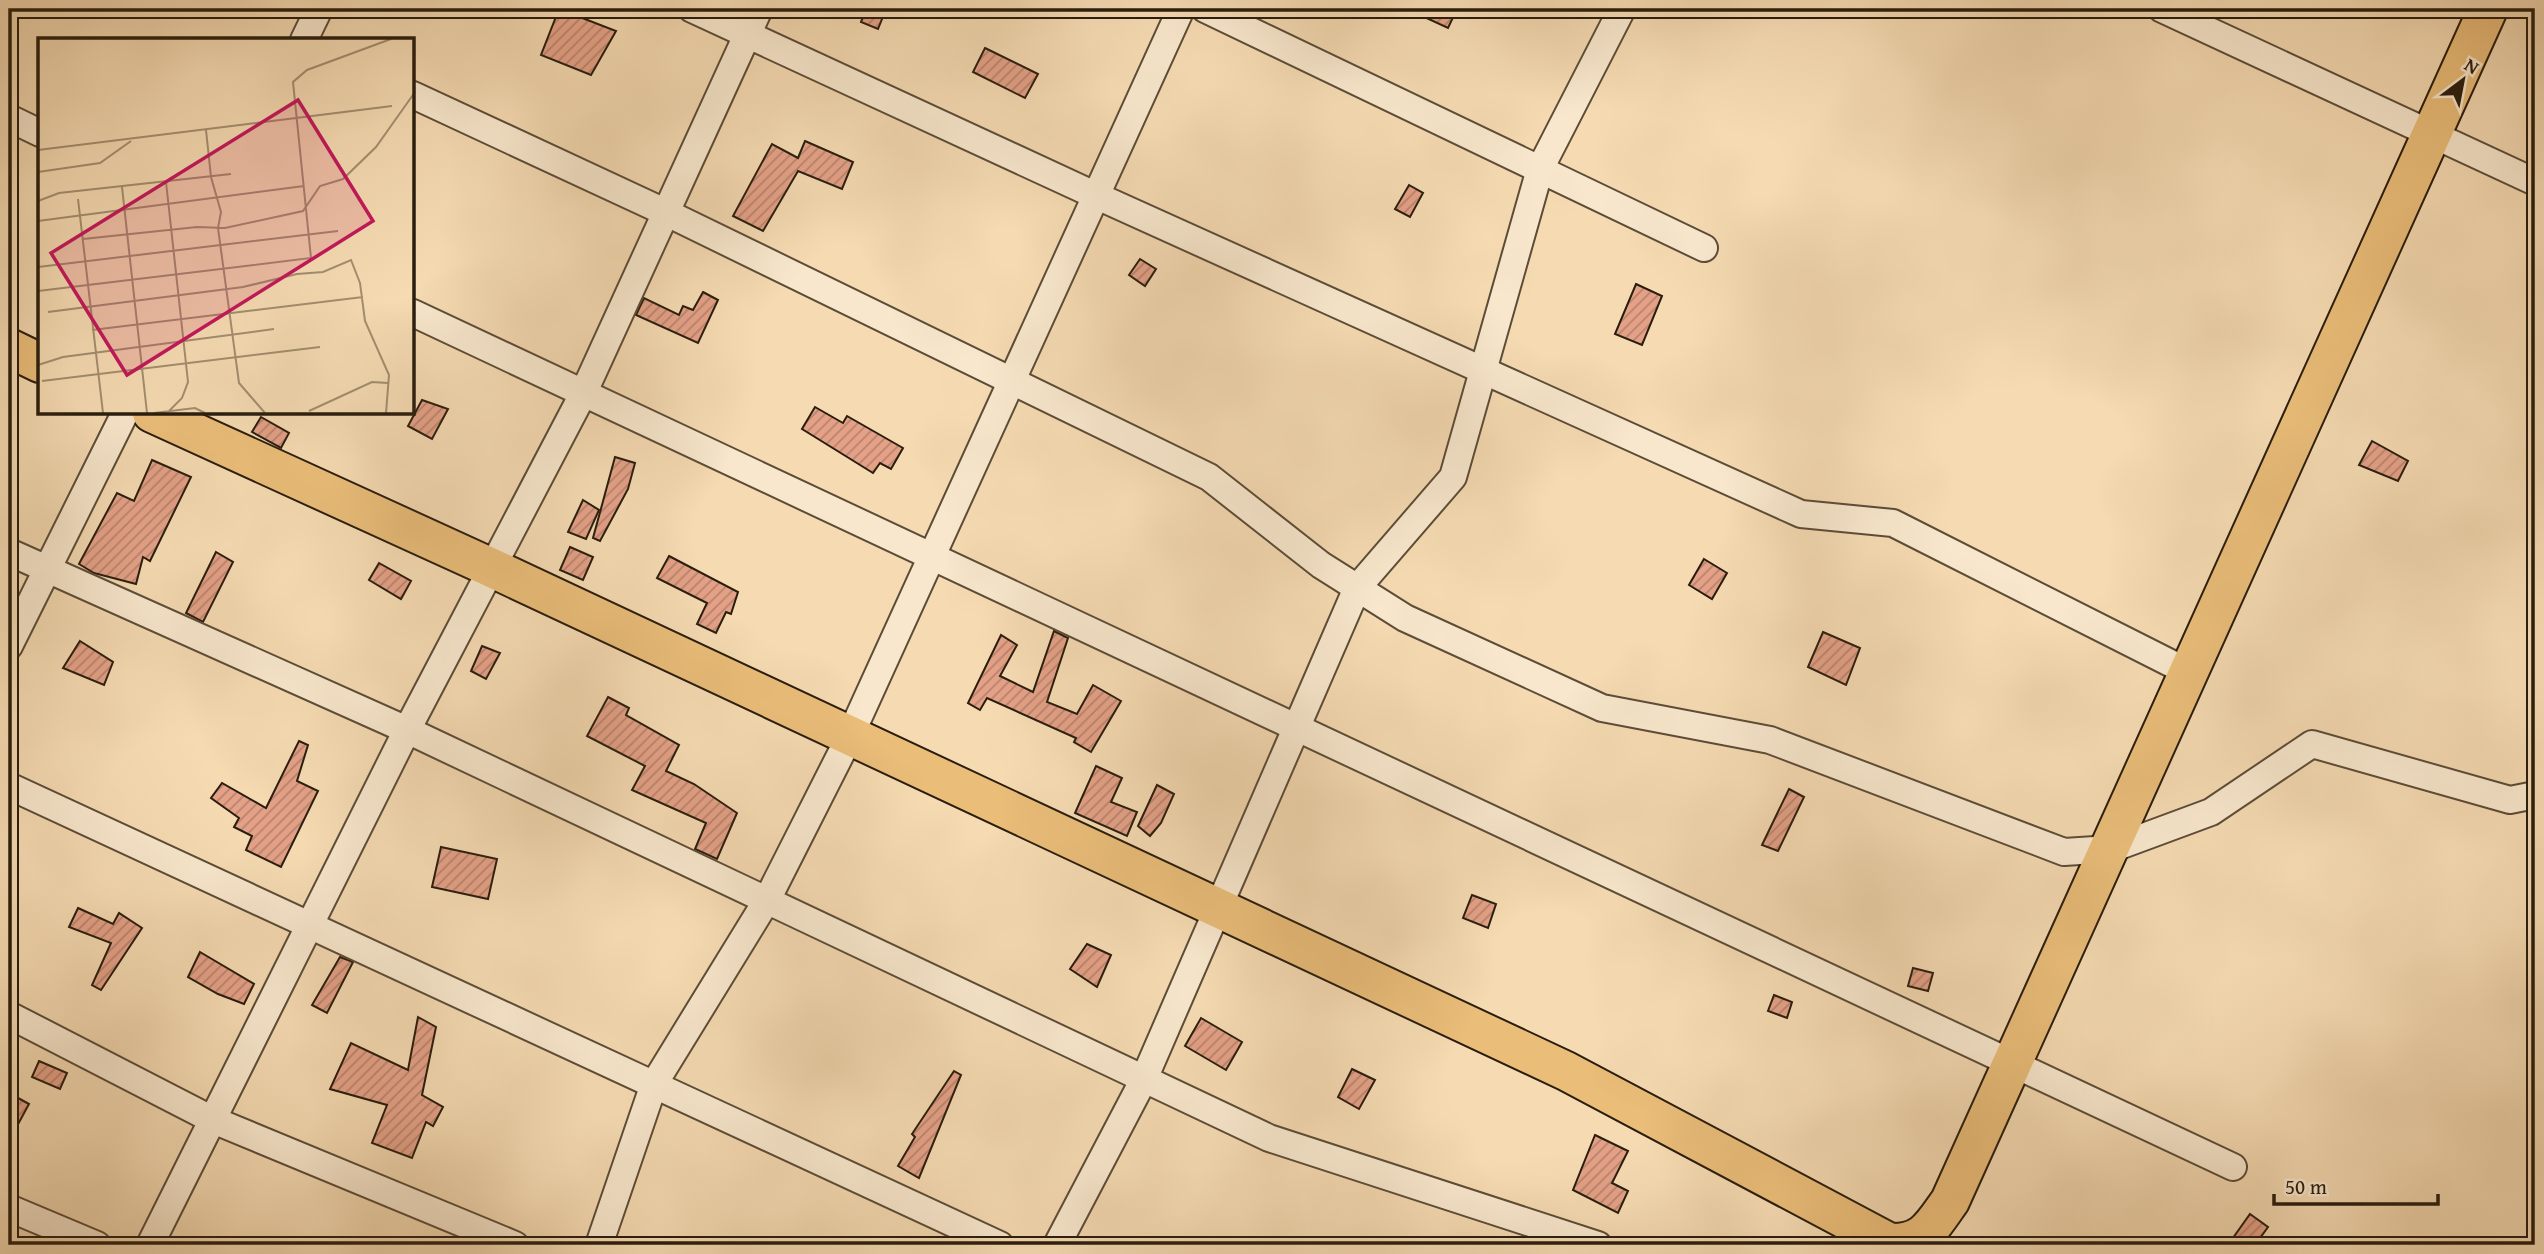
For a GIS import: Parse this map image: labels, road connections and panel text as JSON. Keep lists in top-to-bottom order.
{
  "scale_bar": "50 m",
  "north": "top right"
}
